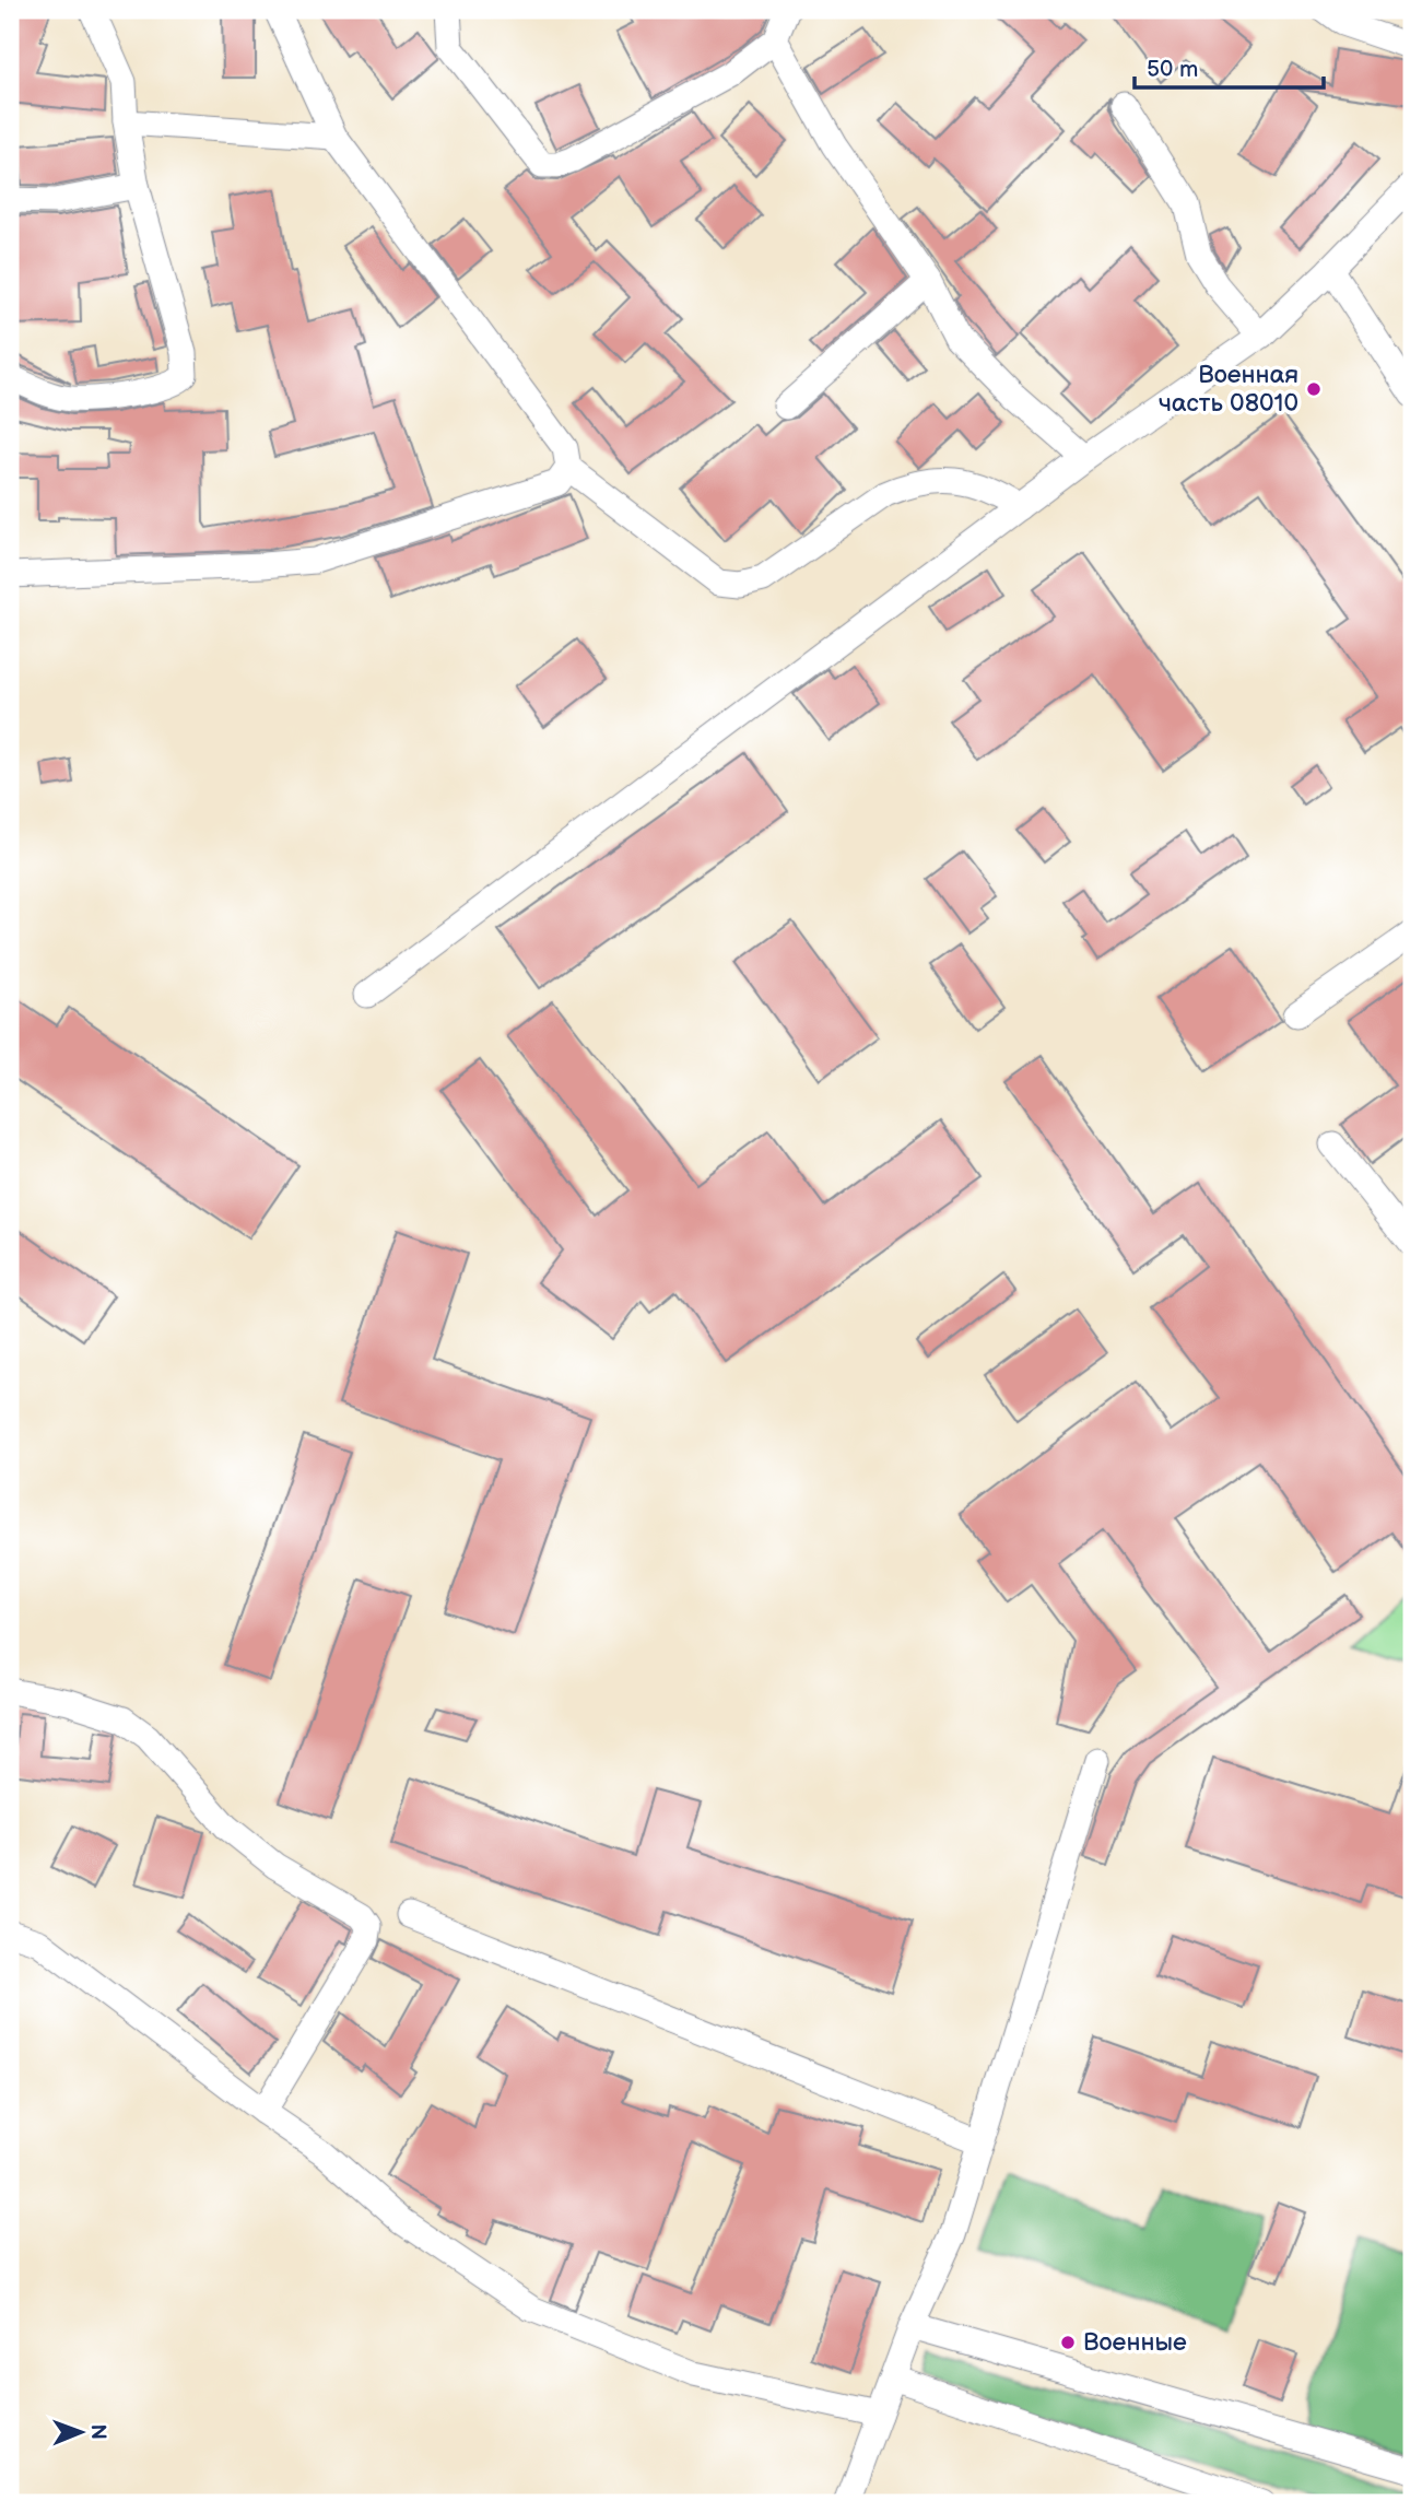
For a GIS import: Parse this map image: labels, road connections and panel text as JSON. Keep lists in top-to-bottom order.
{
  "places": ["Военная часть 08010", "Военные"],
  "scale_bar": "50 m",
  "north": "right"
}
